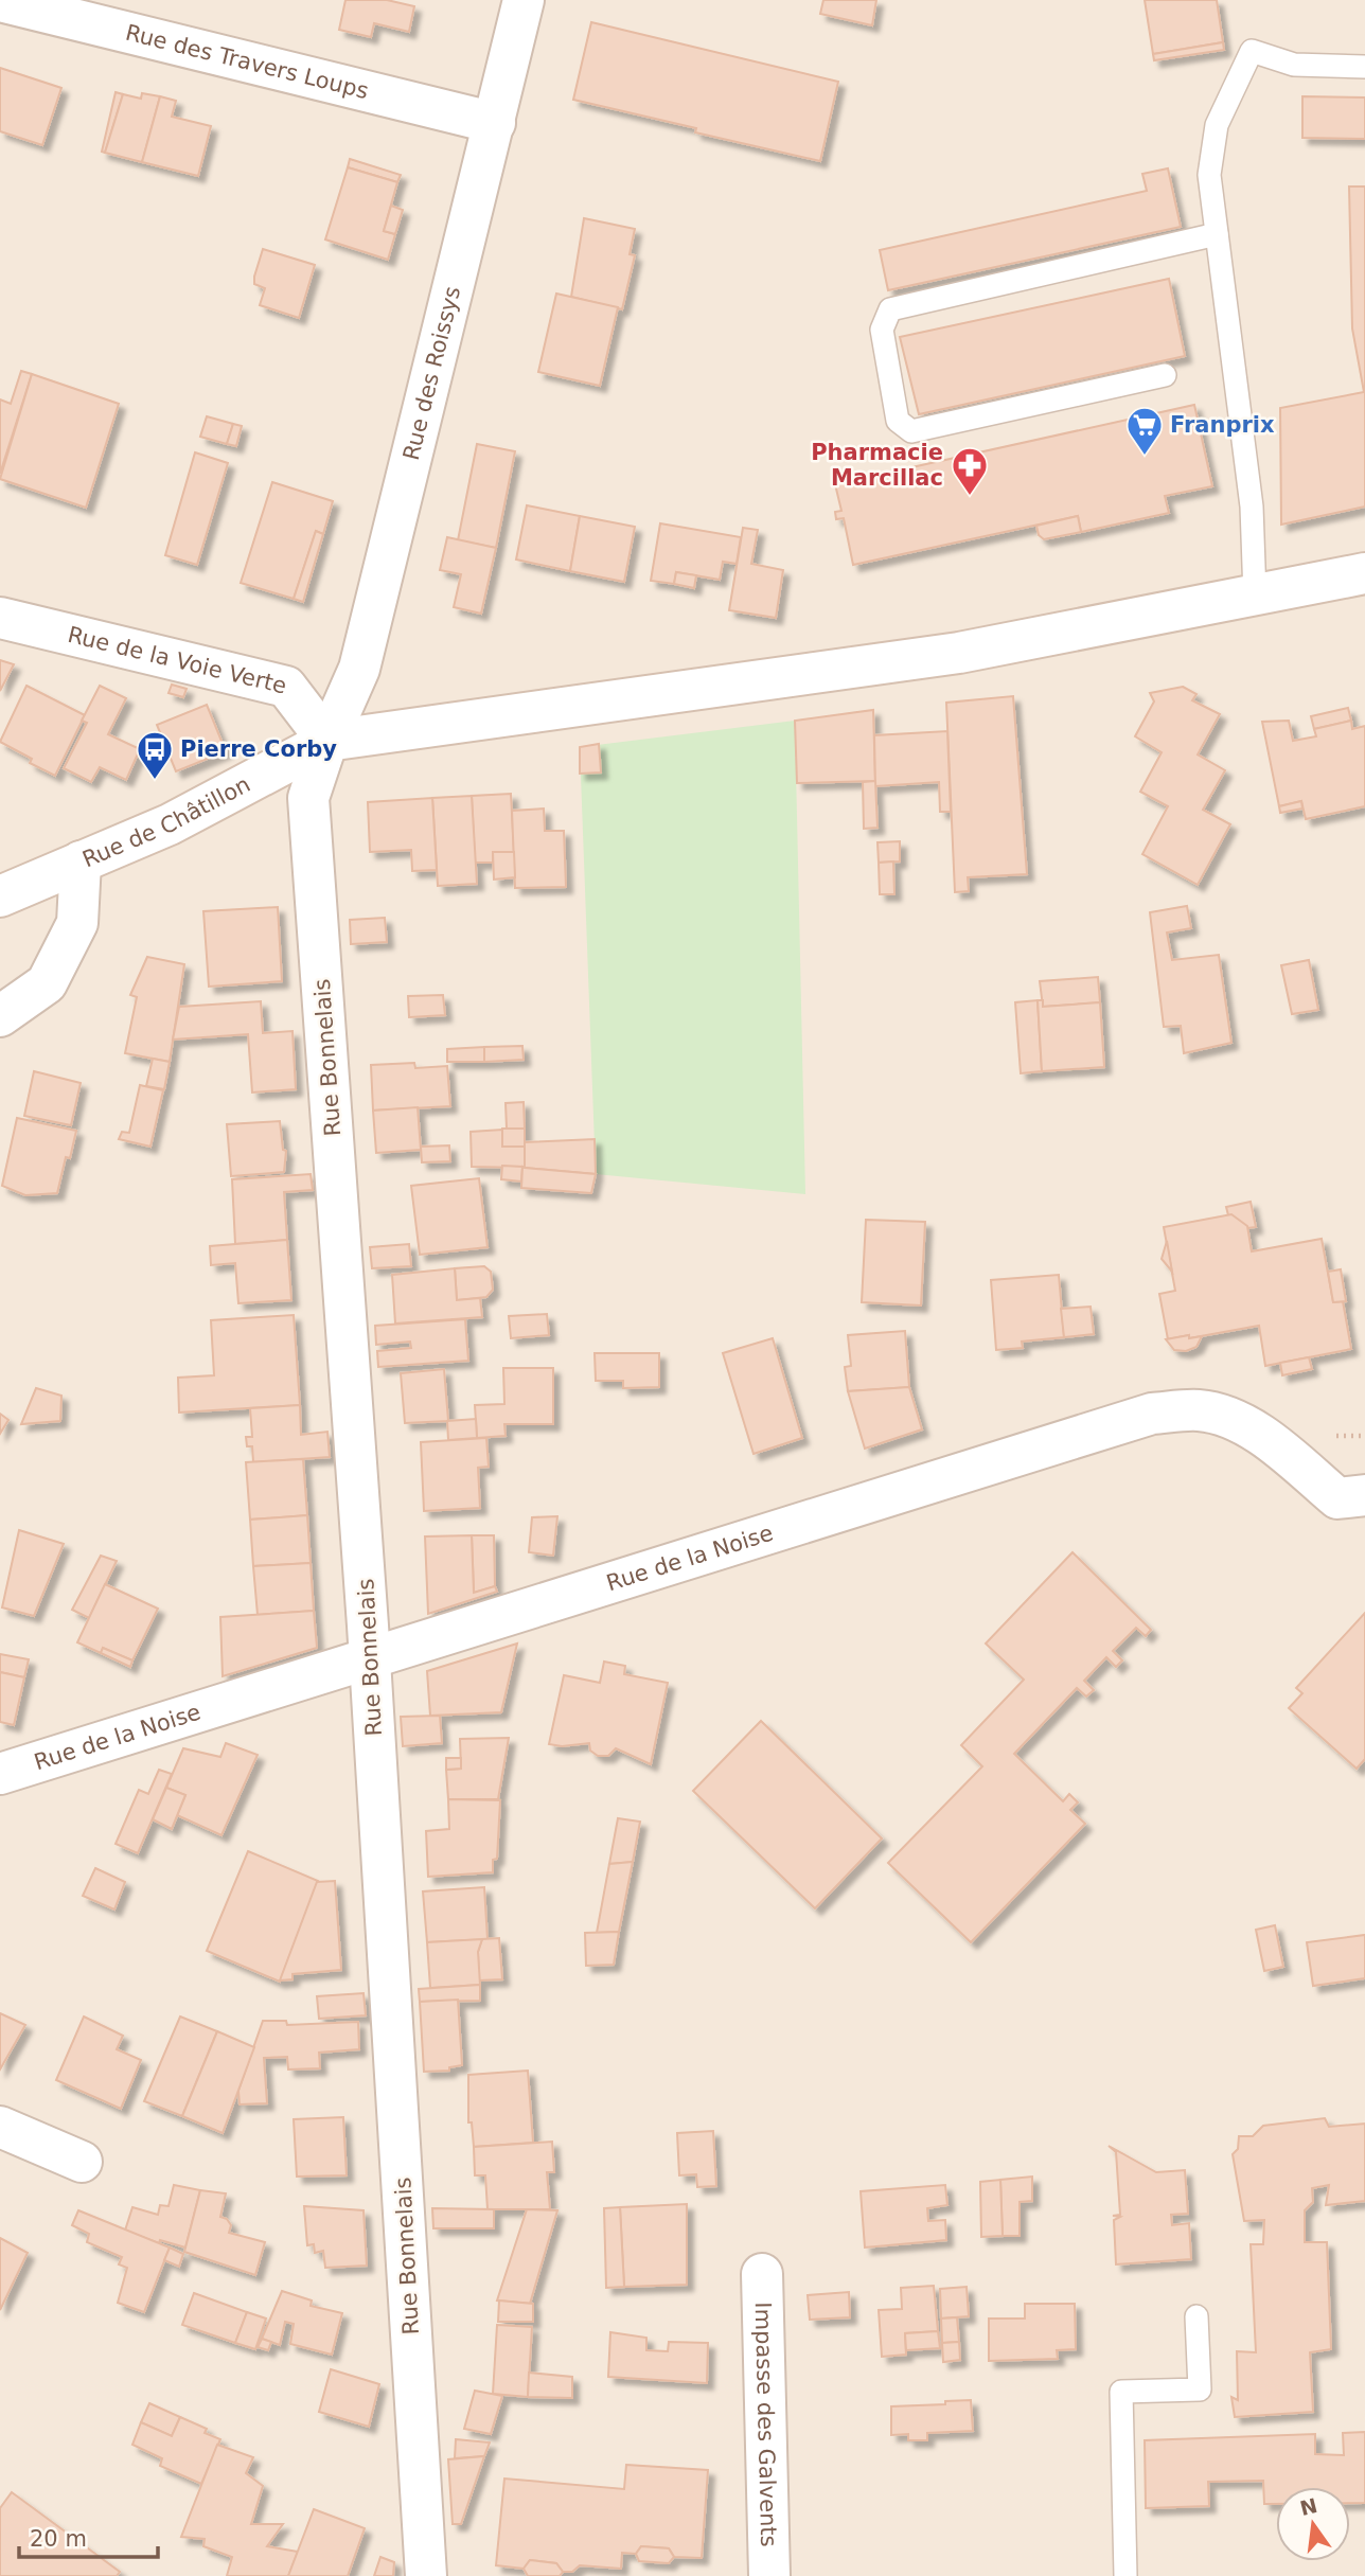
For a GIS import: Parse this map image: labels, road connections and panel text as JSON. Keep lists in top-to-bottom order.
{
  "streets": {
    "street": [
      "Rue des Travers Loups",
      "Rue des Roissys",
      "Rue de la Voie Verte",
      "Rue de Châtillon",
      "Rue Bonnelais",
      "Rue de la Noise",
      "Impasse des Galvents"
    ]
  },
  "crossings": [
    ["Rue des Travers Loups", "Rue des Roissys"],
    ["Rue des Roissys", "Rue de la Voie Verte"],
    ["Rue des Roissys", "Rue de Châtillon"],
    ["Rue des Roissys", "Rue Bonnelais"],
    ["Rue de la Voie Verte", "Rue de Châtillon"],
    ["Rue de la Voie Verte", "Rue Bonnelais"],
    ["Rue de Châtillon", "Rue Bonnelais"],
    ["Rue Bonnelais", "Rue de la Noise"]
  ],
  "places": {
    "supermarket": ["Franprix"],
    "pharmacy": ["Pharmacie Marcillac"],
    "bus stop": ["Pierre Corby"]
  },
  "scale_bar": "20 m",
  "north": "top"
}
